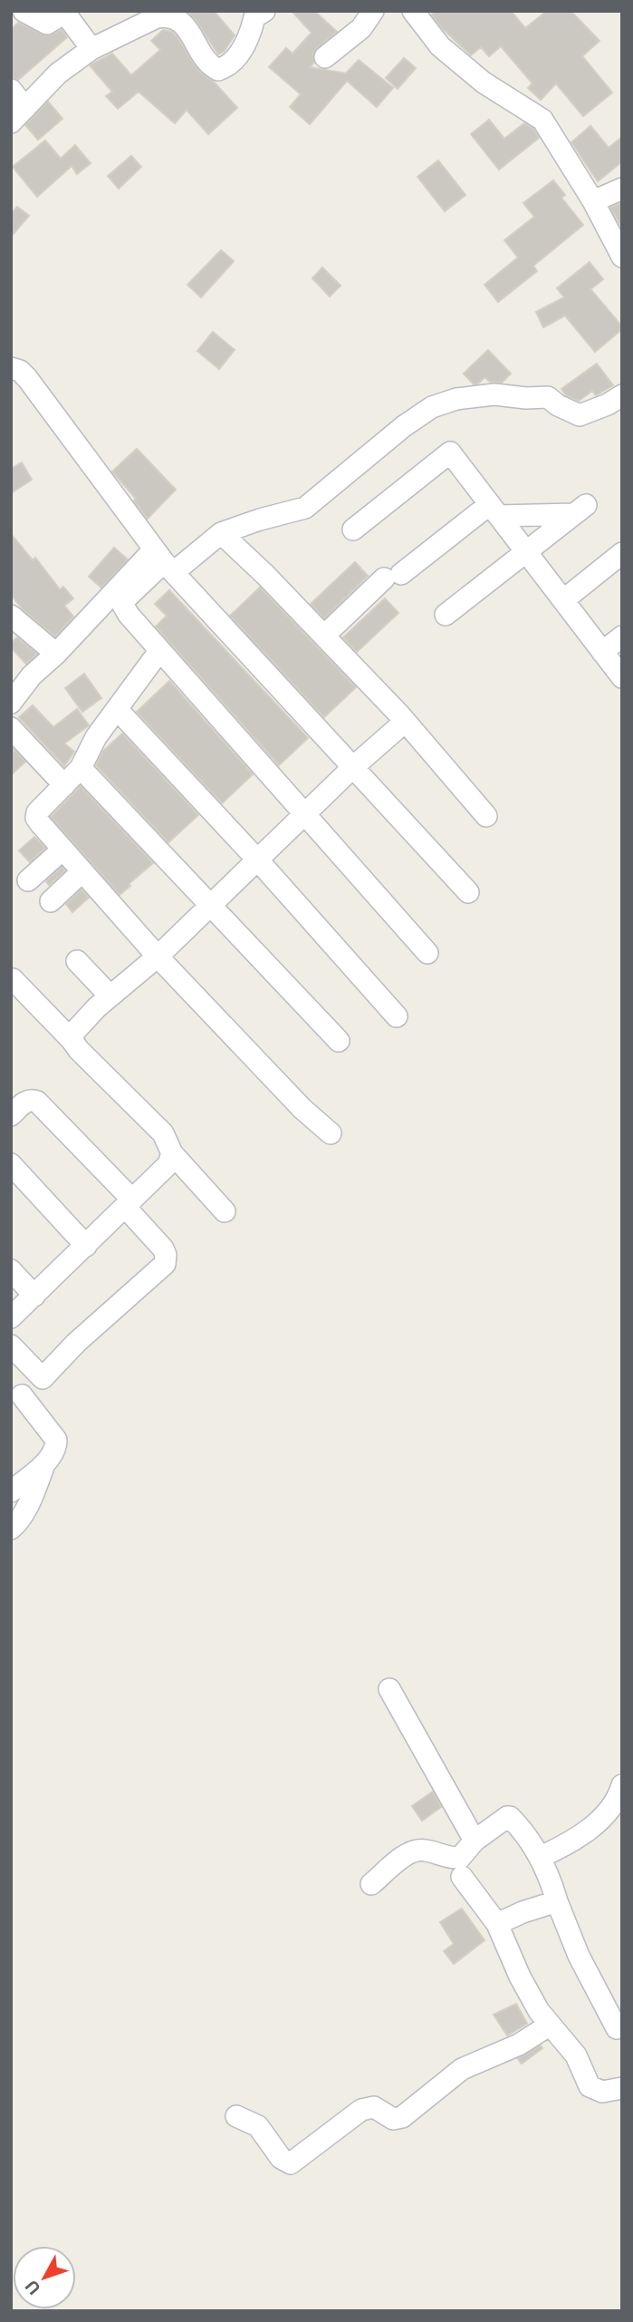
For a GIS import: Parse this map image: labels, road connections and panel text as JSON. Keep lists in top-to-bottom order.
{
  "north": "bottom left"
}
